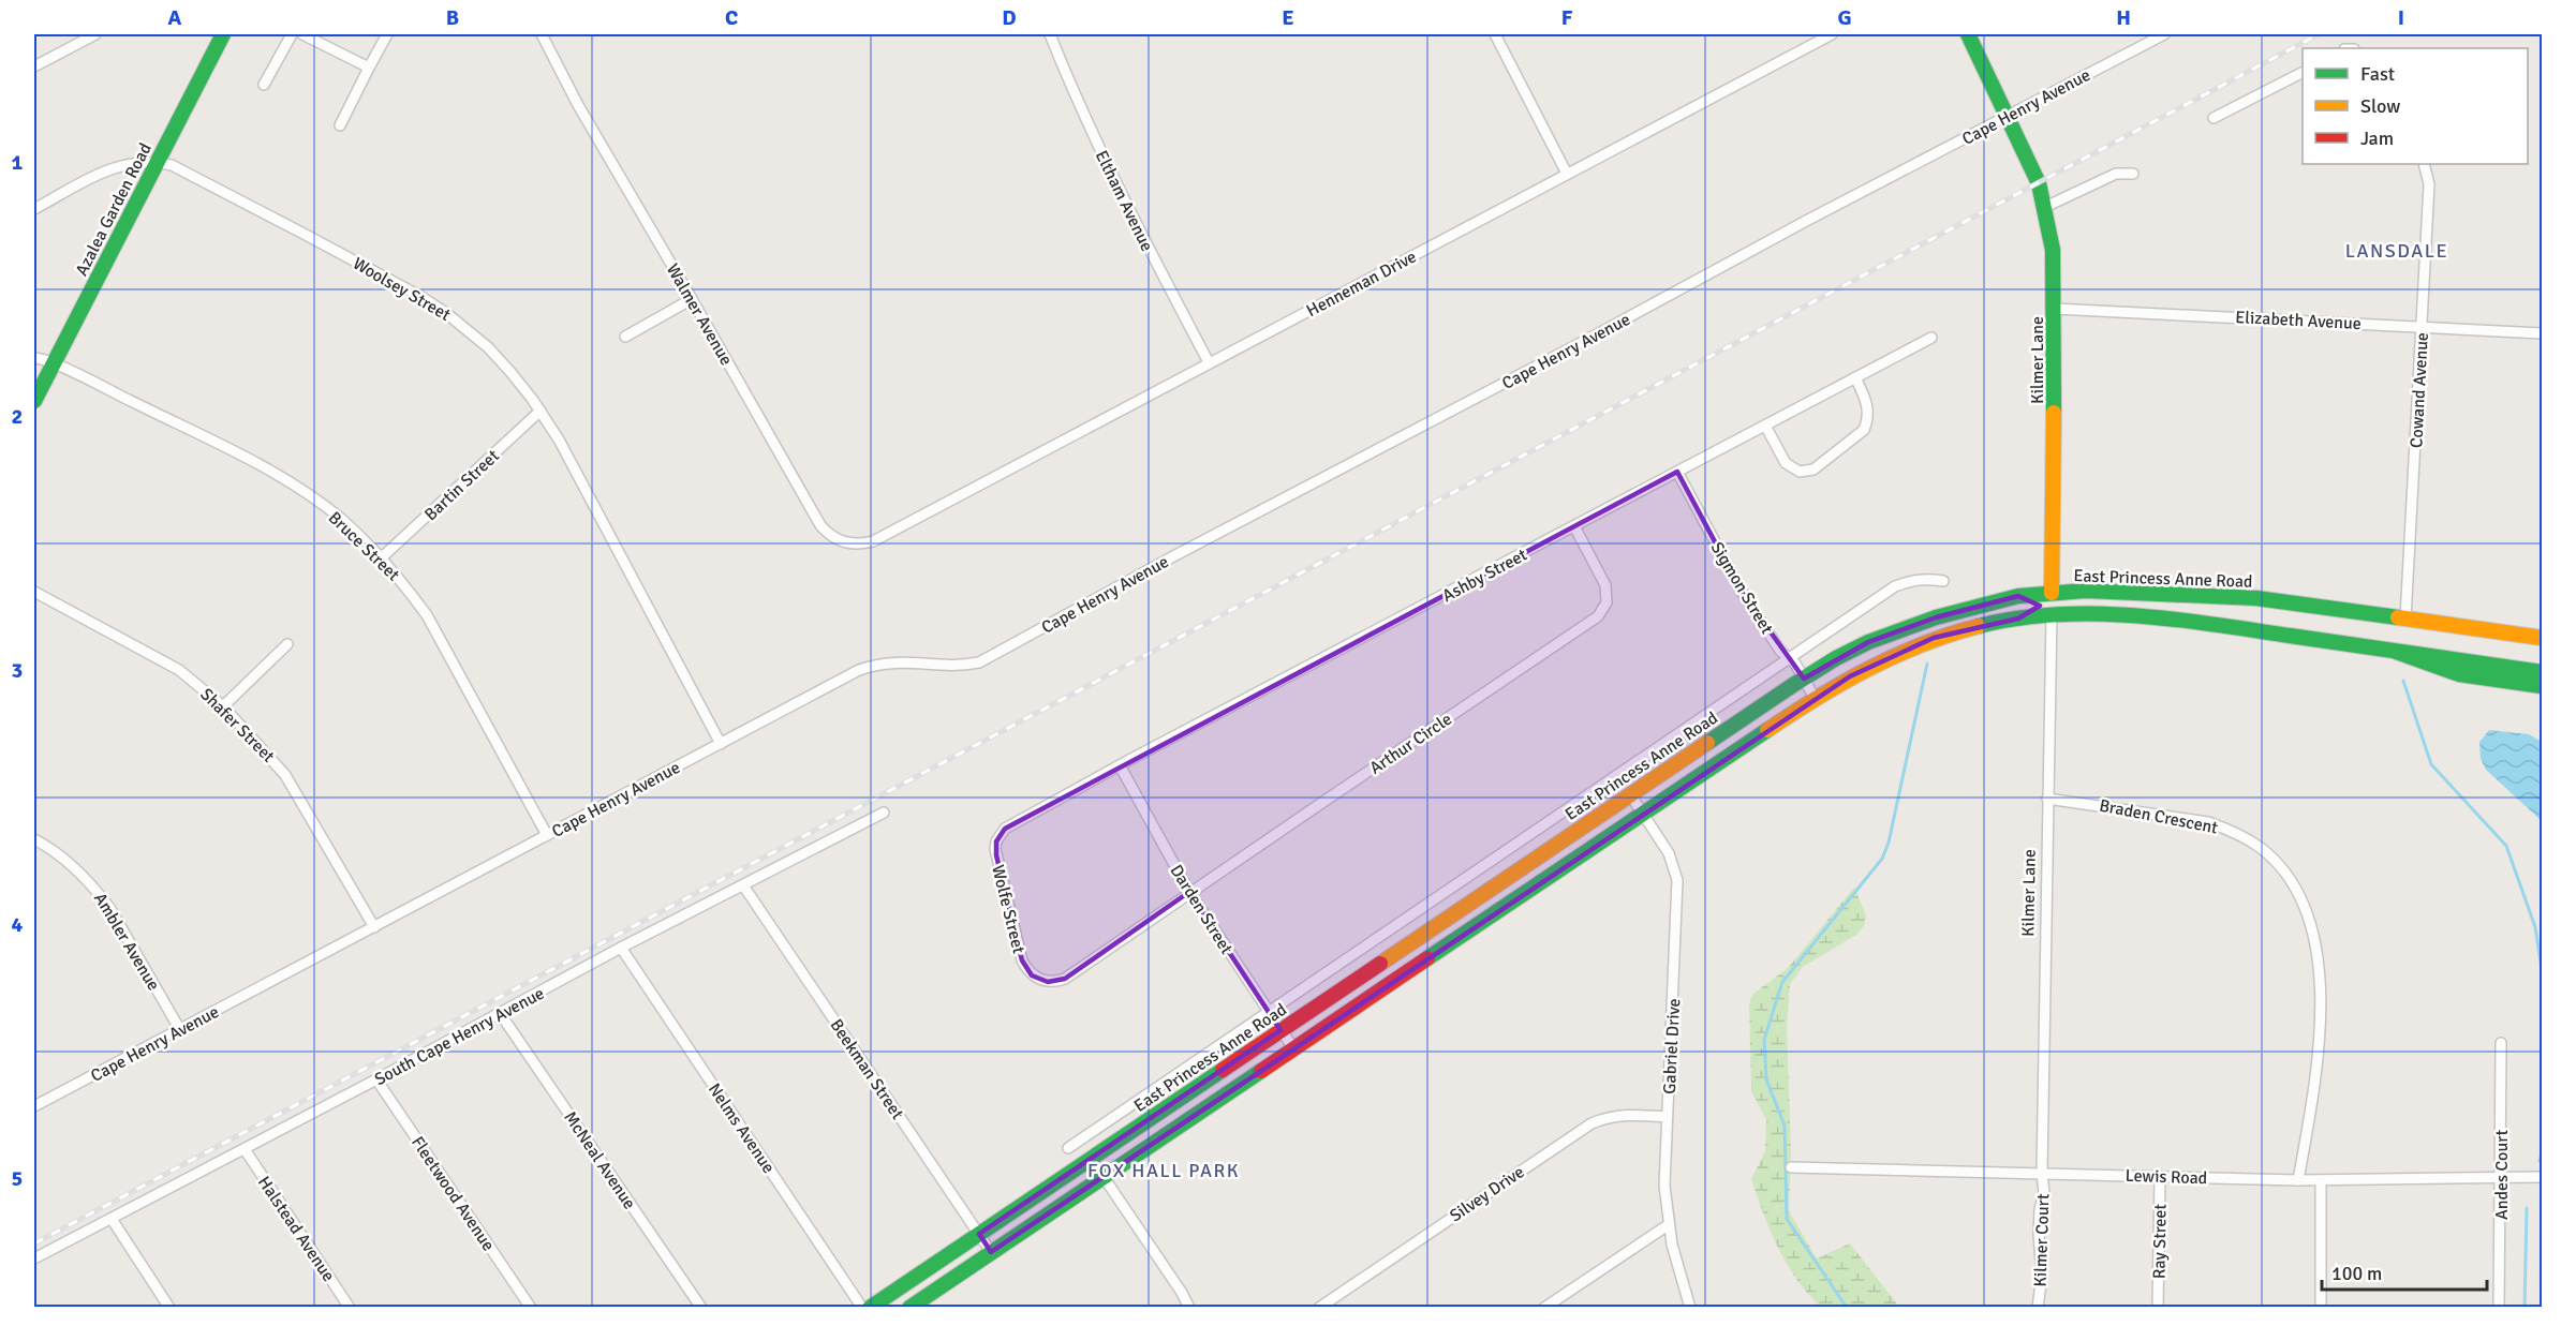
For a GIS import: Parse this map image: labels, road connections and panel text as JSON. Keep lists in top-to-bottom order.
{
  "streets": {
    "main road": ["Azalea Garden Road", "Kilmer Lane", "East Princess Anne Road"],
    "street": [
      "Cape Henry Avenue",
      "Eltham Avenue",
      "Henneman Drive",
      "Woolsey Street",
      "Walmer Avenue",
      "Elizabeth Avenue",
      "Cowand Avenue",
      "Bartin Street",
      "Bruce Street",
      "Ashby Street",
      "Sigmon Street",
      "Shafer Street",
      "Arthur Circle",
      "Braden Crescent",
      "Wolfe Street",
      "Darden Street",
      "Ambler Avenue",
      "South Cape Henry Avenue",
      "Gabriel Drive",
      "Beekman Street",
      "Nelms Avenue",
      "McNeal Avenue",
      "Andes Court",
      "Lewis Road",
      "Fleetwood Avenue",
      "Silvey Drive",
      "Halstead Avenue",
      "Kilmer Court",
      "Ray Street"
    ]
  },
  "crossings": [
    ["Cape Henry Avenue", "Woolsey Street"],
    ["Cape Henry Avenue", "Kilmer Lane"],
    ["Cape Henry Avenue", "Bruce Street"],
    ["Cape Henry Avenue", "Shafer Street"],
    ["Cape Henry Avenue", "Ambler Avenue"],
    ["Eltham Avenue", "Henneman Drive"],
    ["Azalea Garden Road", "Woolsey Street"],
    ["Azalea Garden Road", "Bruce Street"],
    ["Henneman Drive", "Walmer Avenue"],
    ["Woolsey Street", "Bartin Street"],
    ["Elizabeth Avenue", "Kilmer Lane"],
    ["Elizabeth Avenue", "Cowand Avenue"],
    ["Kilmer Lane", "East Princess Anne Road"],
    ["Kilmer Lane", "Braden Crescent"],
    ["Kilmer Lane", "Lewis Road"],
    ["Kilmer Lane", "Kilmer Court"],
    ["Cowand Avenue", "East Princess Anne Road"],
    ["Bartin Street", "Bruce Street"],
    ["Ashby Street", "Sigmon Street"],
    ["Ashby Street", "Arthur Circle"],
    ["Ashby Street", "Wolfe Street"],
    ["Ashby Street", "Darden Street"],
    ["East Princess Anne Road", "Sigmon Street"],
    ["East Princess Anne Road", "Darden Street"],
    ["East Princess Anne Road", "Gabriel Drive"],
    ["East Princess Anne Road", "Beekman Street"],
    ["Arthur Circle", "Wolfe Street"],
    ["Arthur Circle", "Darden Street"],
    ["Braden Crescent", "Lewis Road"],
    ["South Cape Henry Avenue", "Beekman Street"],
    ["South Cape Henry Avenue", "Nelms Avenue"],
    ["South Cape Henry Avenue", "McNeal Avenue"],
    ["South Cape Henry Avenue", "Fleetwood Avenue"],
    ["South Cape Henry Avenue", "Halstead Avenue"],
    ["Gabriel Drive", "Silvey Drive"],
    ["Andes Court", "Lewis Road"],
    ["Lewis Road", "Kilmer Court"],
    ["Lewis Road", "Ray Street"]
  ],
  "districts": ["LANSDALE", "FOX HALL PARK"],
  "legend": ["Fast", "Slow", "Jam"],
  "scale_bar": "100 m",
  "grid": {
    "columns": [
      "A",
      "B",
      "C",
      "D",
      "E",
      "F",
      "G",
      "H",
      "I"
    ],
    "rows": [
      "1",
      "2",
      "3",
      "4",
      "5"
    ]
  }
}
